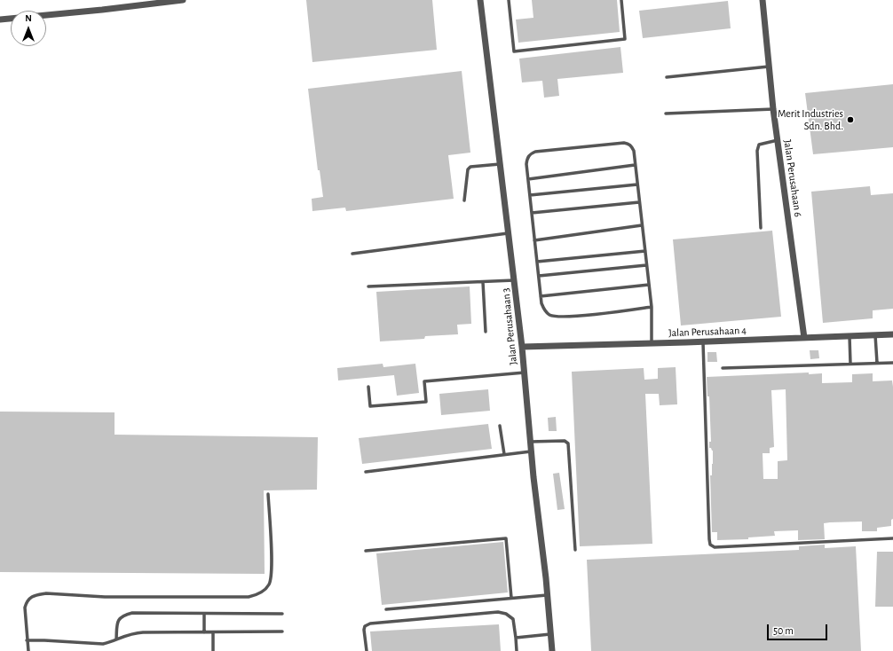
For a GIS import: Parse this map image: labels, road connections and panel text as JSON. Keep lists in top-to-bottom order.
{
  "streets": {
    "street": ["Jalan Perusahaan 6", "Jalan Perusahaan 3", "Jalan Perusahaan 4"]
  },
  "crossings": [
    ["Jalan Perusahaan 6", "Jalan Perusahaan 4"],
    ["Jalan Perusahaan 3", "Jalan Perusahaan 4"]
  ],
  "places": ["Merit Industries Sdn. Bhd."],
  "scale_bar": "50 m",
  "north": "top"
}
